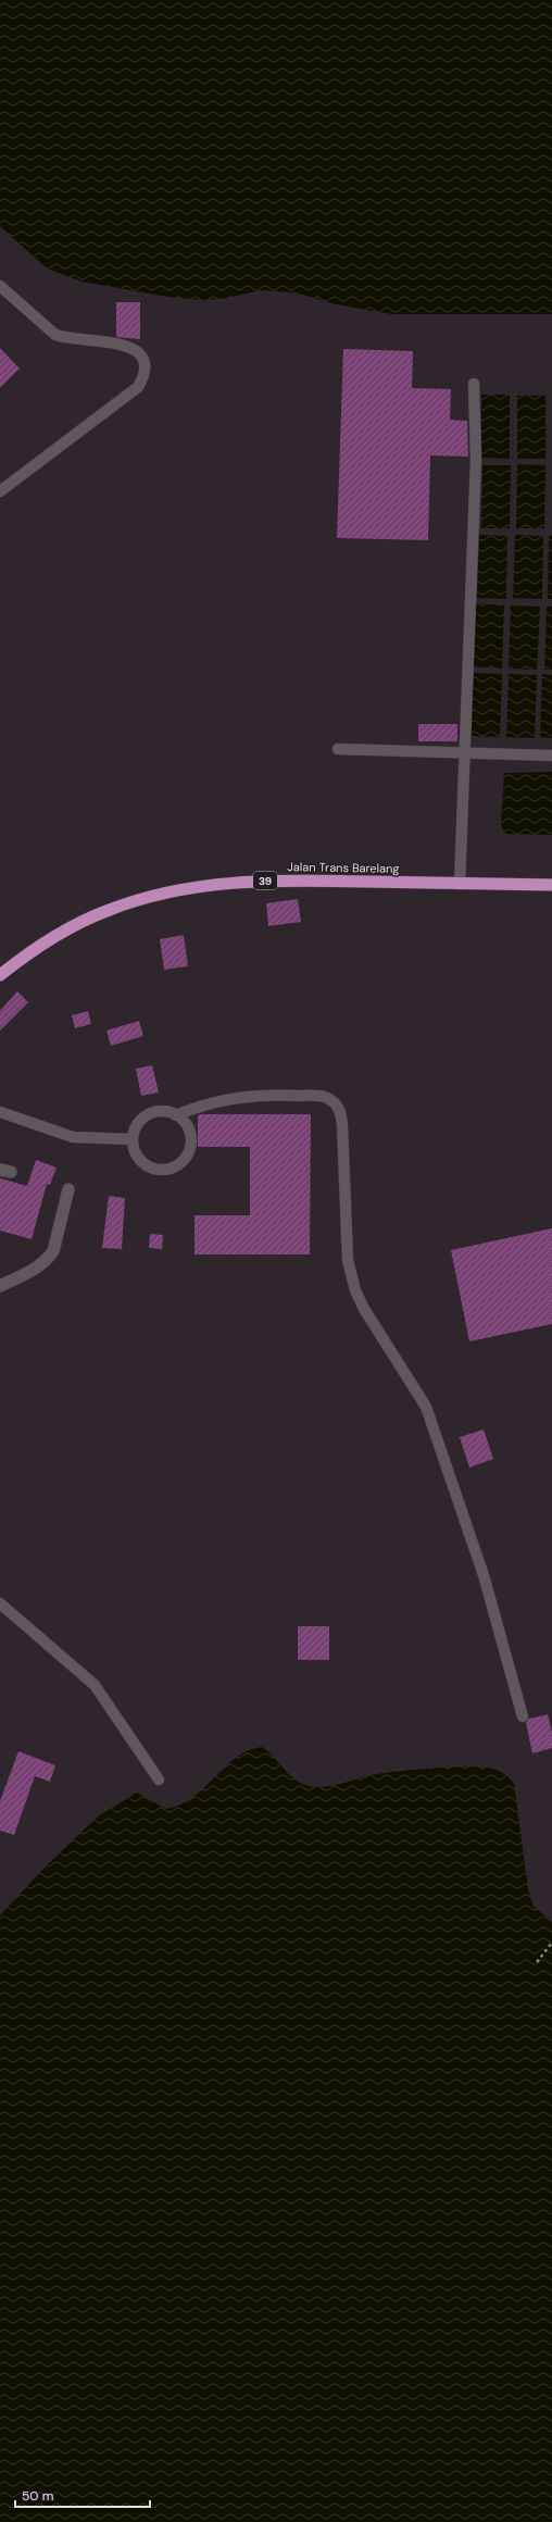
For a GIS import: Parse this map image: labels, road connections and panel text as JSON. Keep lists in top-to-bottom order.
{
  "streets": {
    "highway": ["Jalan Trans Barelang", "39"]
  },
  "scale_bar": "50 m"
}
